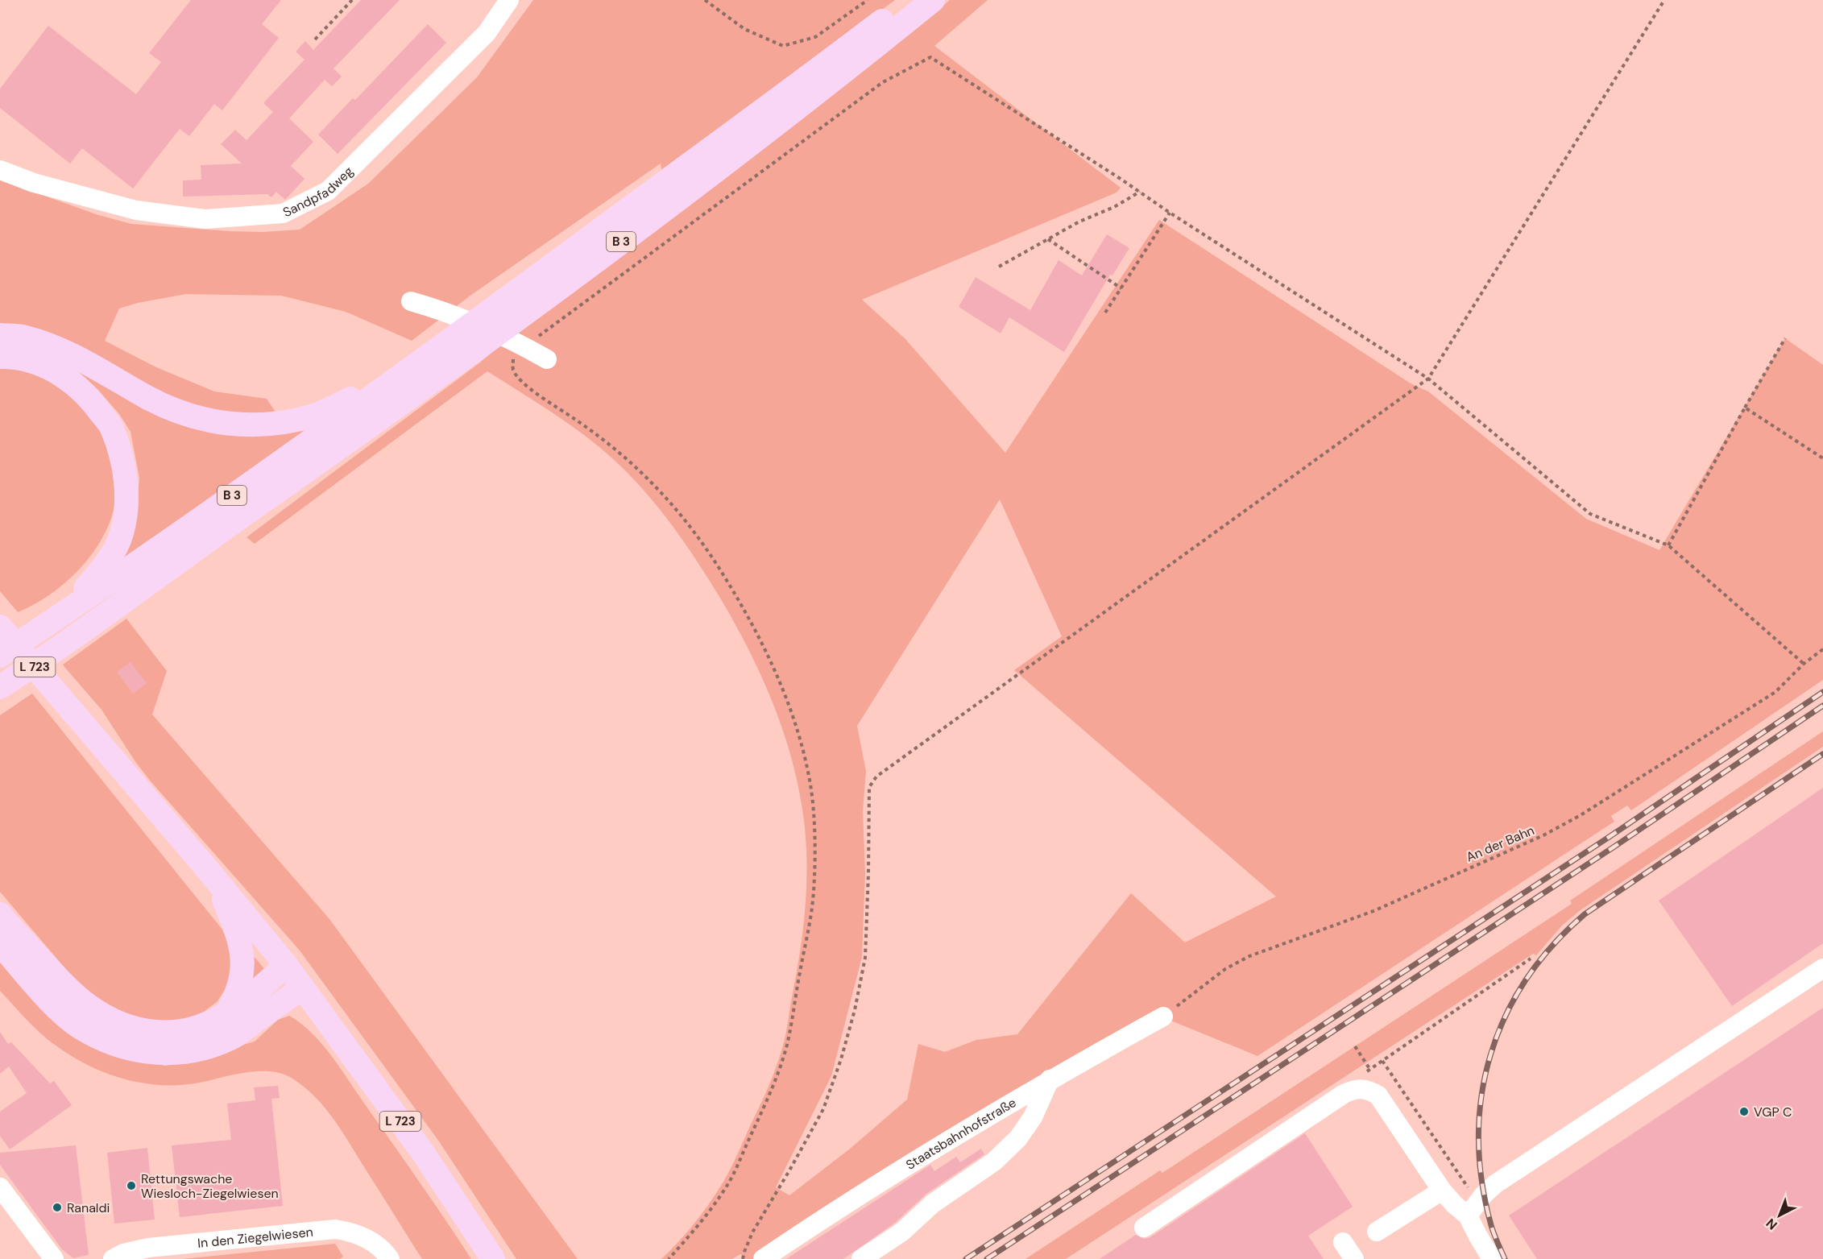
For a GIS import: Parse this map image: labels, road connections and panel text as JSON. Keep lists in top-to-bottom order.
{
  "streets": {
    "main road": ["B 3", "L 723"],
    "street": ["Sandpfadweg", "Staatsbahnhofstraße", "In den Ziegelwiesen"],
    "path": ["An der Bahn"]
  },
  "crossings": [
    ["An der Bahn", "Staatsbahnhofstraße"]
  ],
  "places": ["VGP C", "Rettungswache Wiesloch-Ziegelwiesen", "Ranaldi"],
  "north": "bottom left"
}
